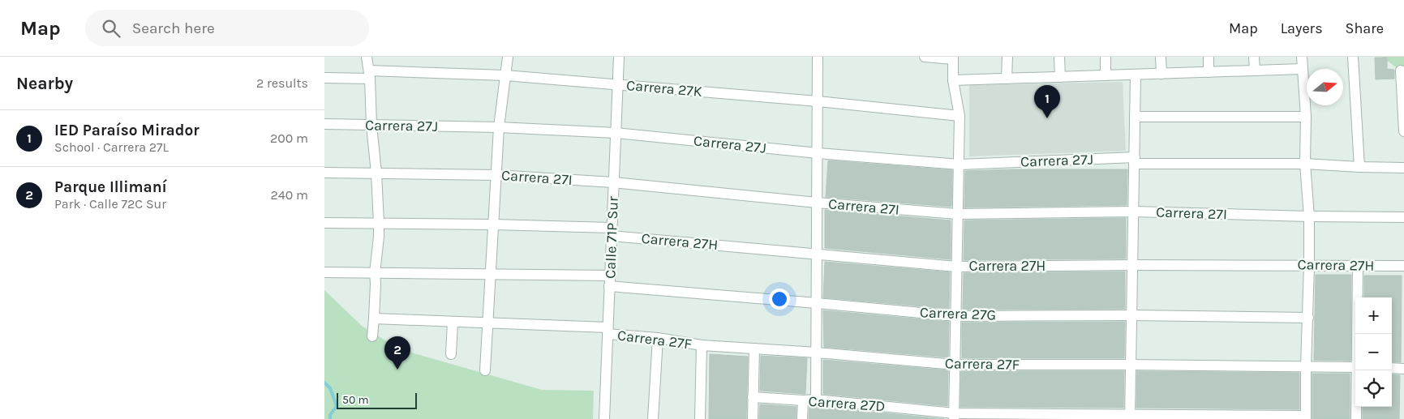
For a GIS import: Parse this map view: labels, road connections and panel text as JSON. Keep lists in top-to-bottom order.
{
  "streets": {
    "street": [
      "Carrera 27K",
      "Carrera 27J",
      "Carrera 27I",
      "Calle 71P Sur",
      "Carrera 27H",
      "Carrera 27G",
      "Carrera 27F",
      "Carrera 27D"
    ]
  },
  "crossings": [
    ["Carrera 27K", "Calle 71P Sur"],
    ["Carrera 27J", "Calle 71P Sur"],
    ["Carrera 27I", "Calle 71P Sur"],
    ["Calle 71P Sur", "Carrera 27H"],
    ["Calle 71P Sur", "Carrera 27G"],
    ["Calle 71P Sur", "Carrera 27F"]
  ],
  "scale_bar": "50 m",
  "north": "right",
  "page": {
    "header": "Map",
    "search": "Search here",
    "nav": ["Map", "Layers", "Share"],
    "heading": ["Nearby", "2 results"],
    "pins": ["1", "2"],
    "list": [
      {
        "mark": "1",
        "name": "IED Paraíso Mirador",
        "note": "School · Carrera 27L",
        "value": "200 m"
      },
      {
        "mark": "2",
        "name": "Parque Illimaní",
        "note": "Park · Calle 72C Sur",
        "value": "240 m"
      }
    ],
    "map_buttons": ["+", "−"],
    "scale": "50 m"
  }
}
